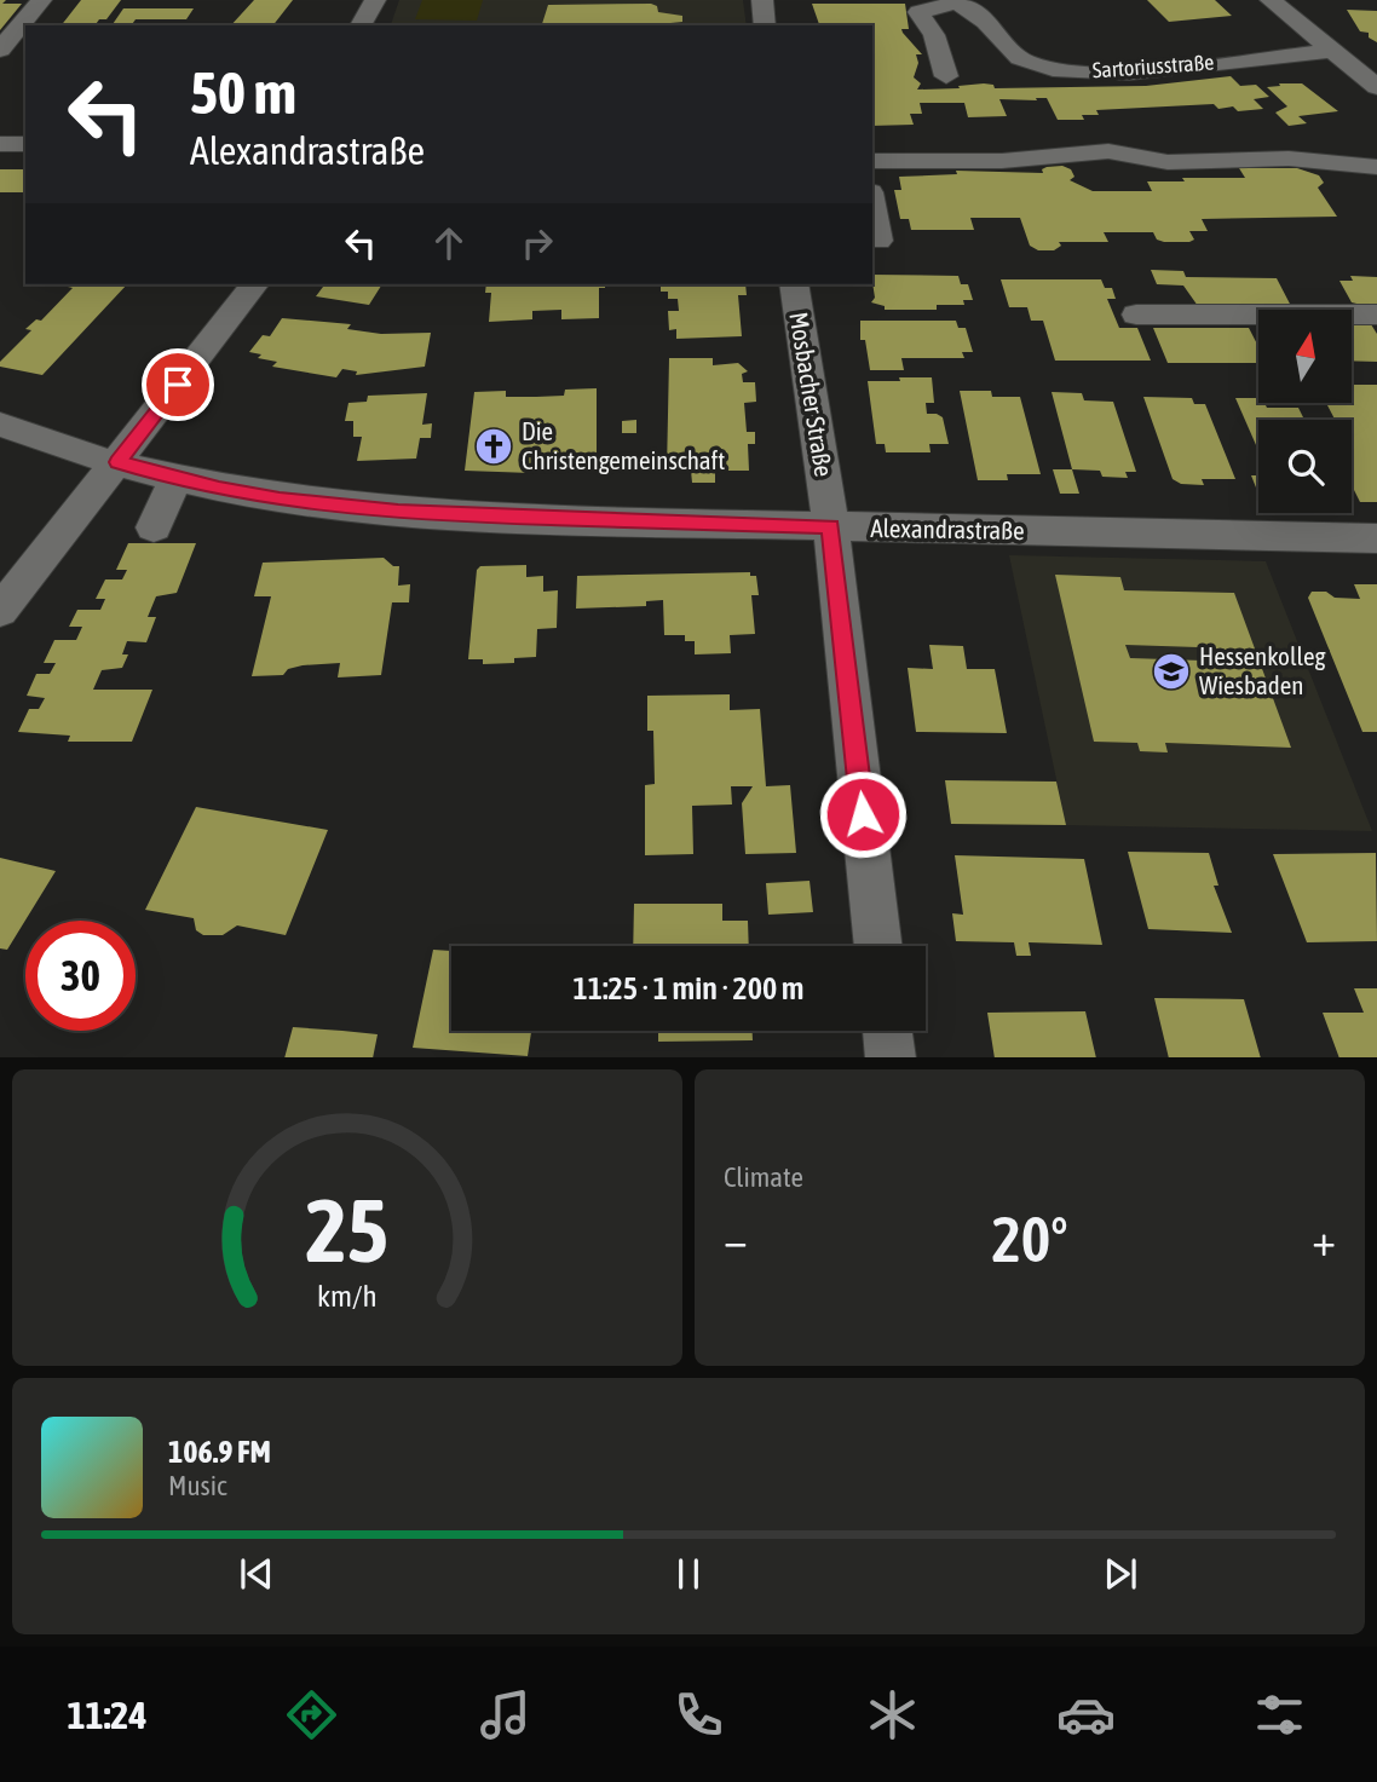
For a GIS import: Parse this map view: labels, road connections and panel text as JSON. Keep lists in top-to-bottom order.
{
  "streets": {
    "street": ["Sartoriusstraße", "Mosbacher Straße", "Alexandrastraße"]
  },
  "crossings": [
    ["Mosbacher Straße", "Alexandrastraße"]
  ],
  "places": {
    "church": ["Die Christengemeinschaft"],
    "school or university": ["Hessenkolleg Wiesbaden"]
  },
  "north": "top",
  "page": {
    "turn": ["50 m", "Alexandrastraße"],
    "limit": "30",
    "trip": "11:25 · 1 min · 200 m",
    "tile": "Climate",
    "heat": ["−", "20°", "+"],
    "song": ["106.9 FM", "Music"],
    "tabs": "11:24",
    "gauge": ["25", "km/h"]
  }
}
